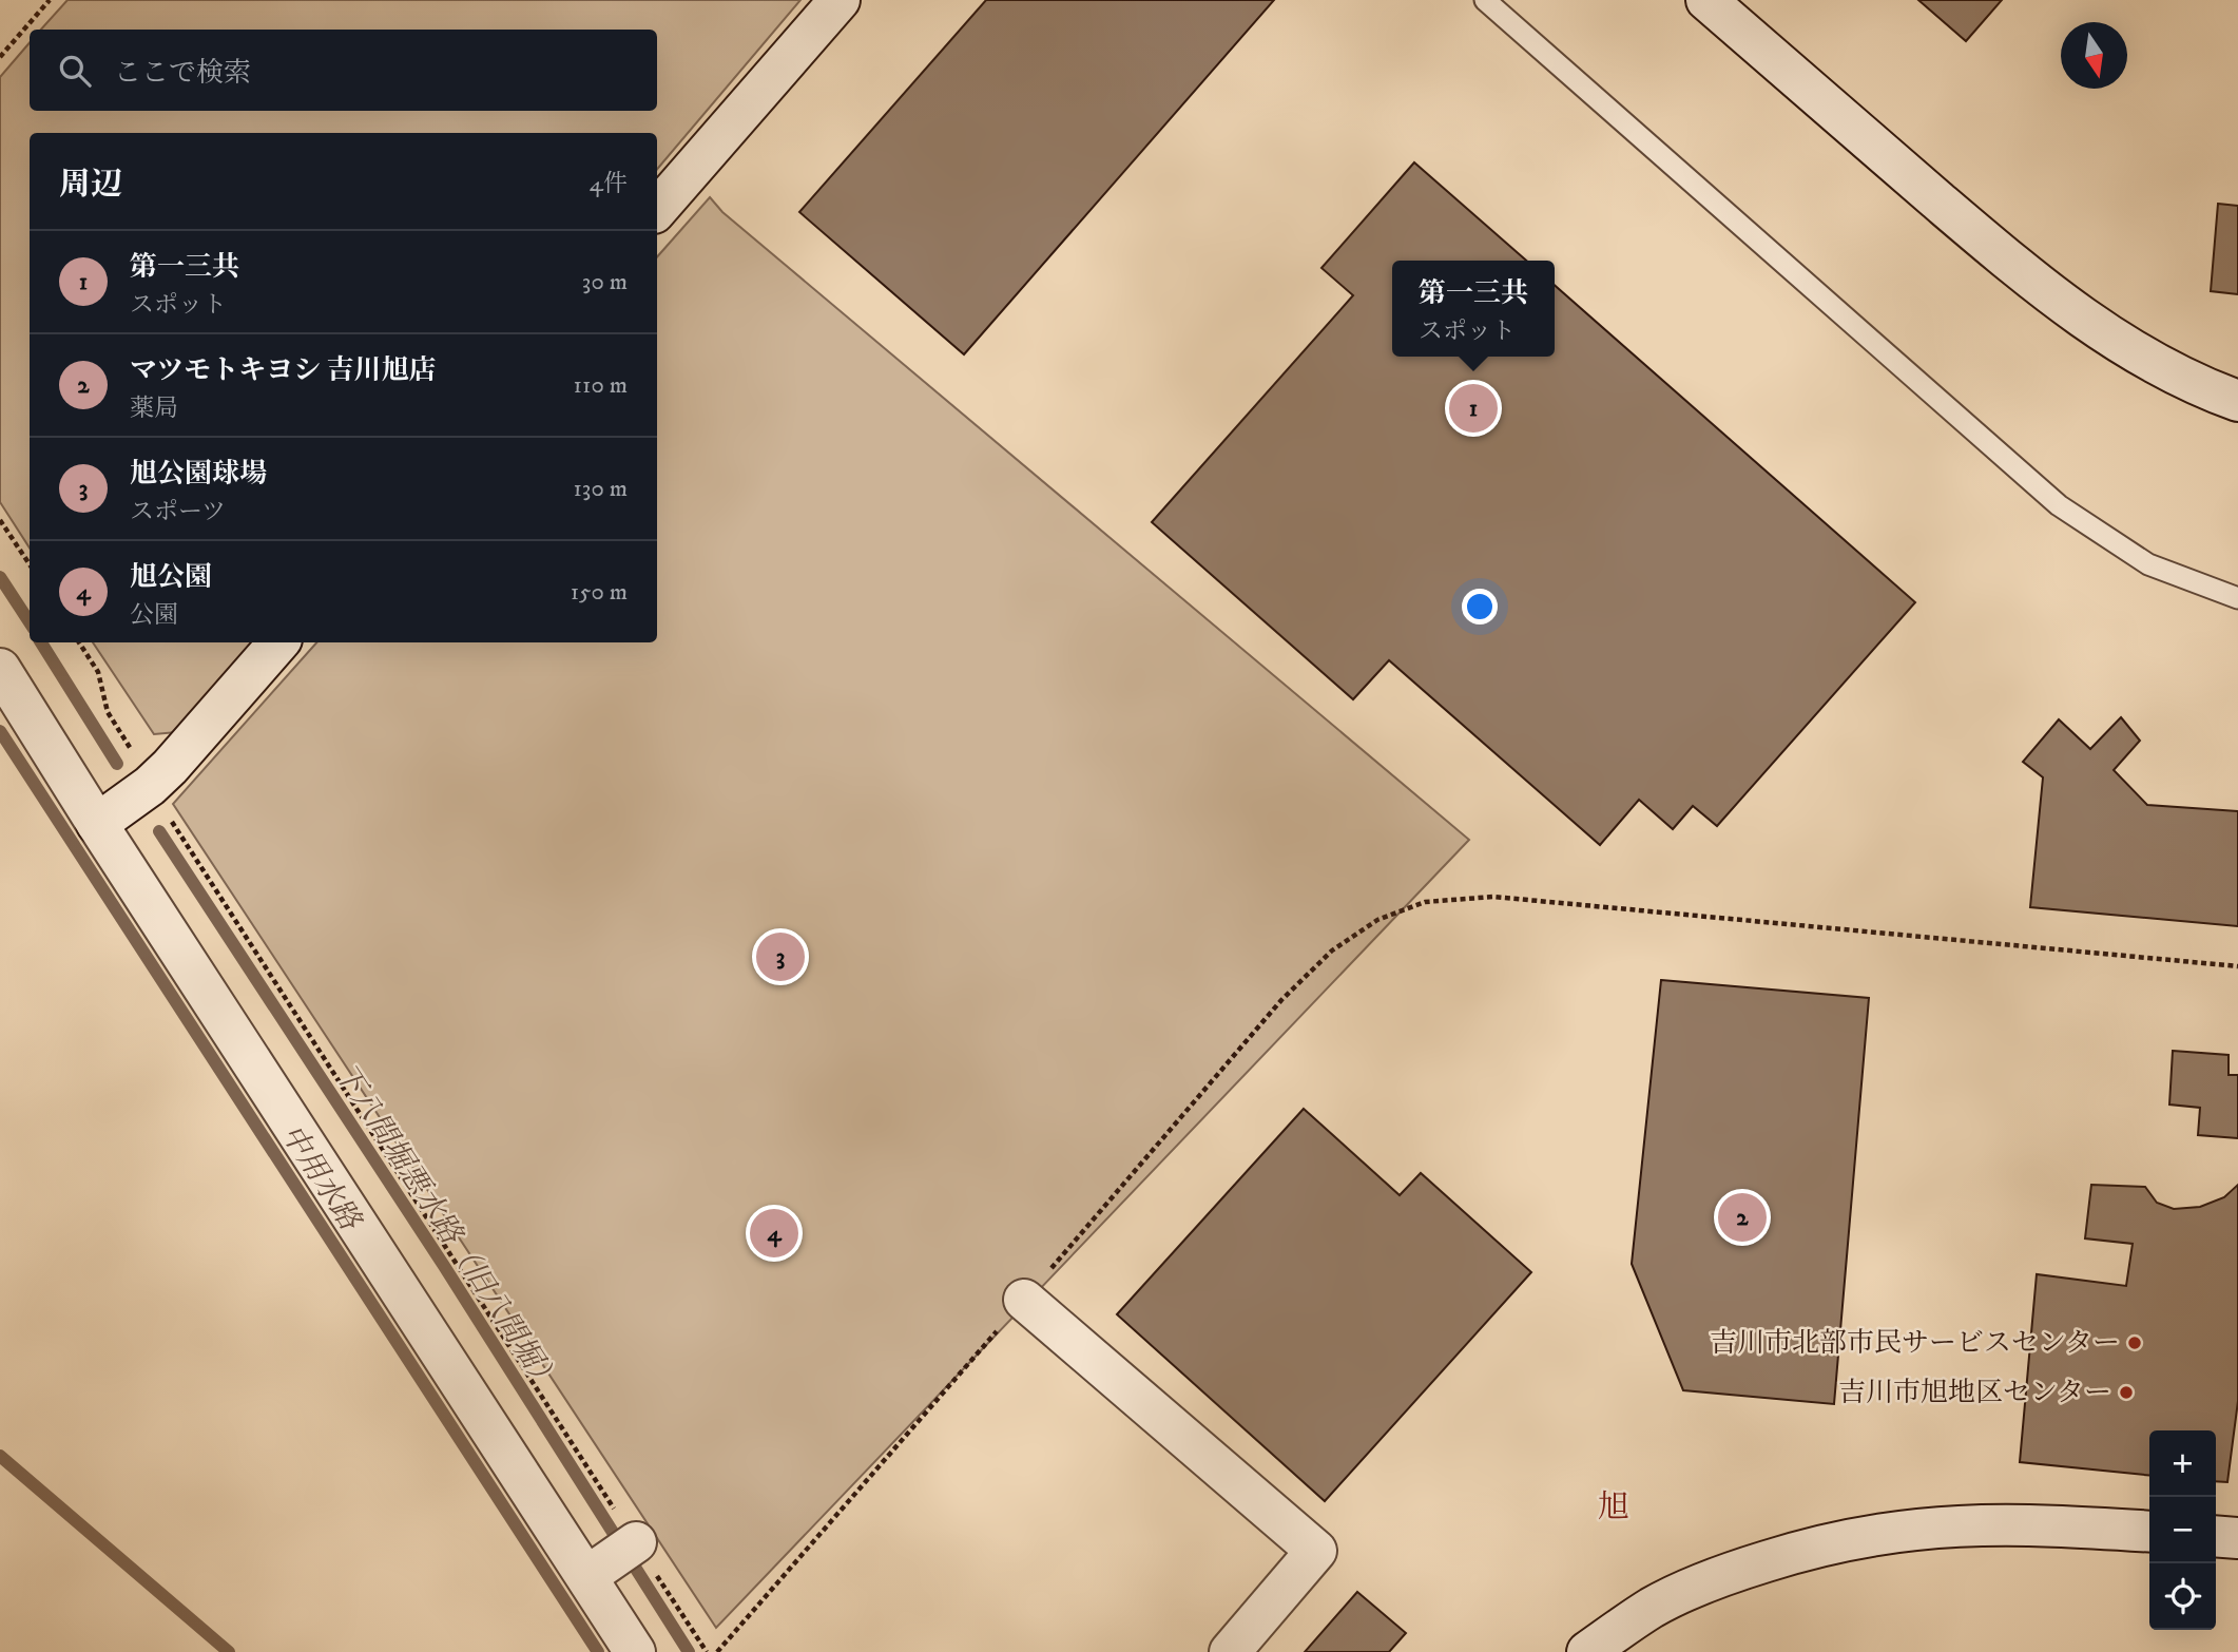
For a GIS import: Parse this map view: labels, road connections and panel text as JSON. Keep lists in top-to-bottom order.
{
  "districts": ["旭"],
  "water": ["中用水路", "下八間堀悪水路（旧八間堀）"],
  "places": ["吉川市北部市民サービスセンター", "吉川市旭地区センター"],
  "north": "bottom",
  "page": {
    "search": "ここで検索",
    "heading": ["周辺", "4件"],
    "list": [
      {
        "mark": "1",
        "name": "第一三共",
        "note": "スポット",
        "value": "30 m"
      },
      {
        "mark": "2",
        "name": "マツモトキヨシ 吉川旭店",
        "note": "薬局",
        "value": "110 m"
      },
      {
        "mark": "3",
        "name": "旭公園球場",
        "note": "スポーツ",
        "value": "130 m"
      },
      {
        "mark": "4",
        "name": "旭公園",
        "note": "公園",
        "value": "150 m"
      }
    ],
    "popup": ["第一三共", "スポット"],
    "pins": [
      "1",
      "3",
      "2",
      "4"
    ],
    "map_buttons": ["+", "−"]
  }
}
